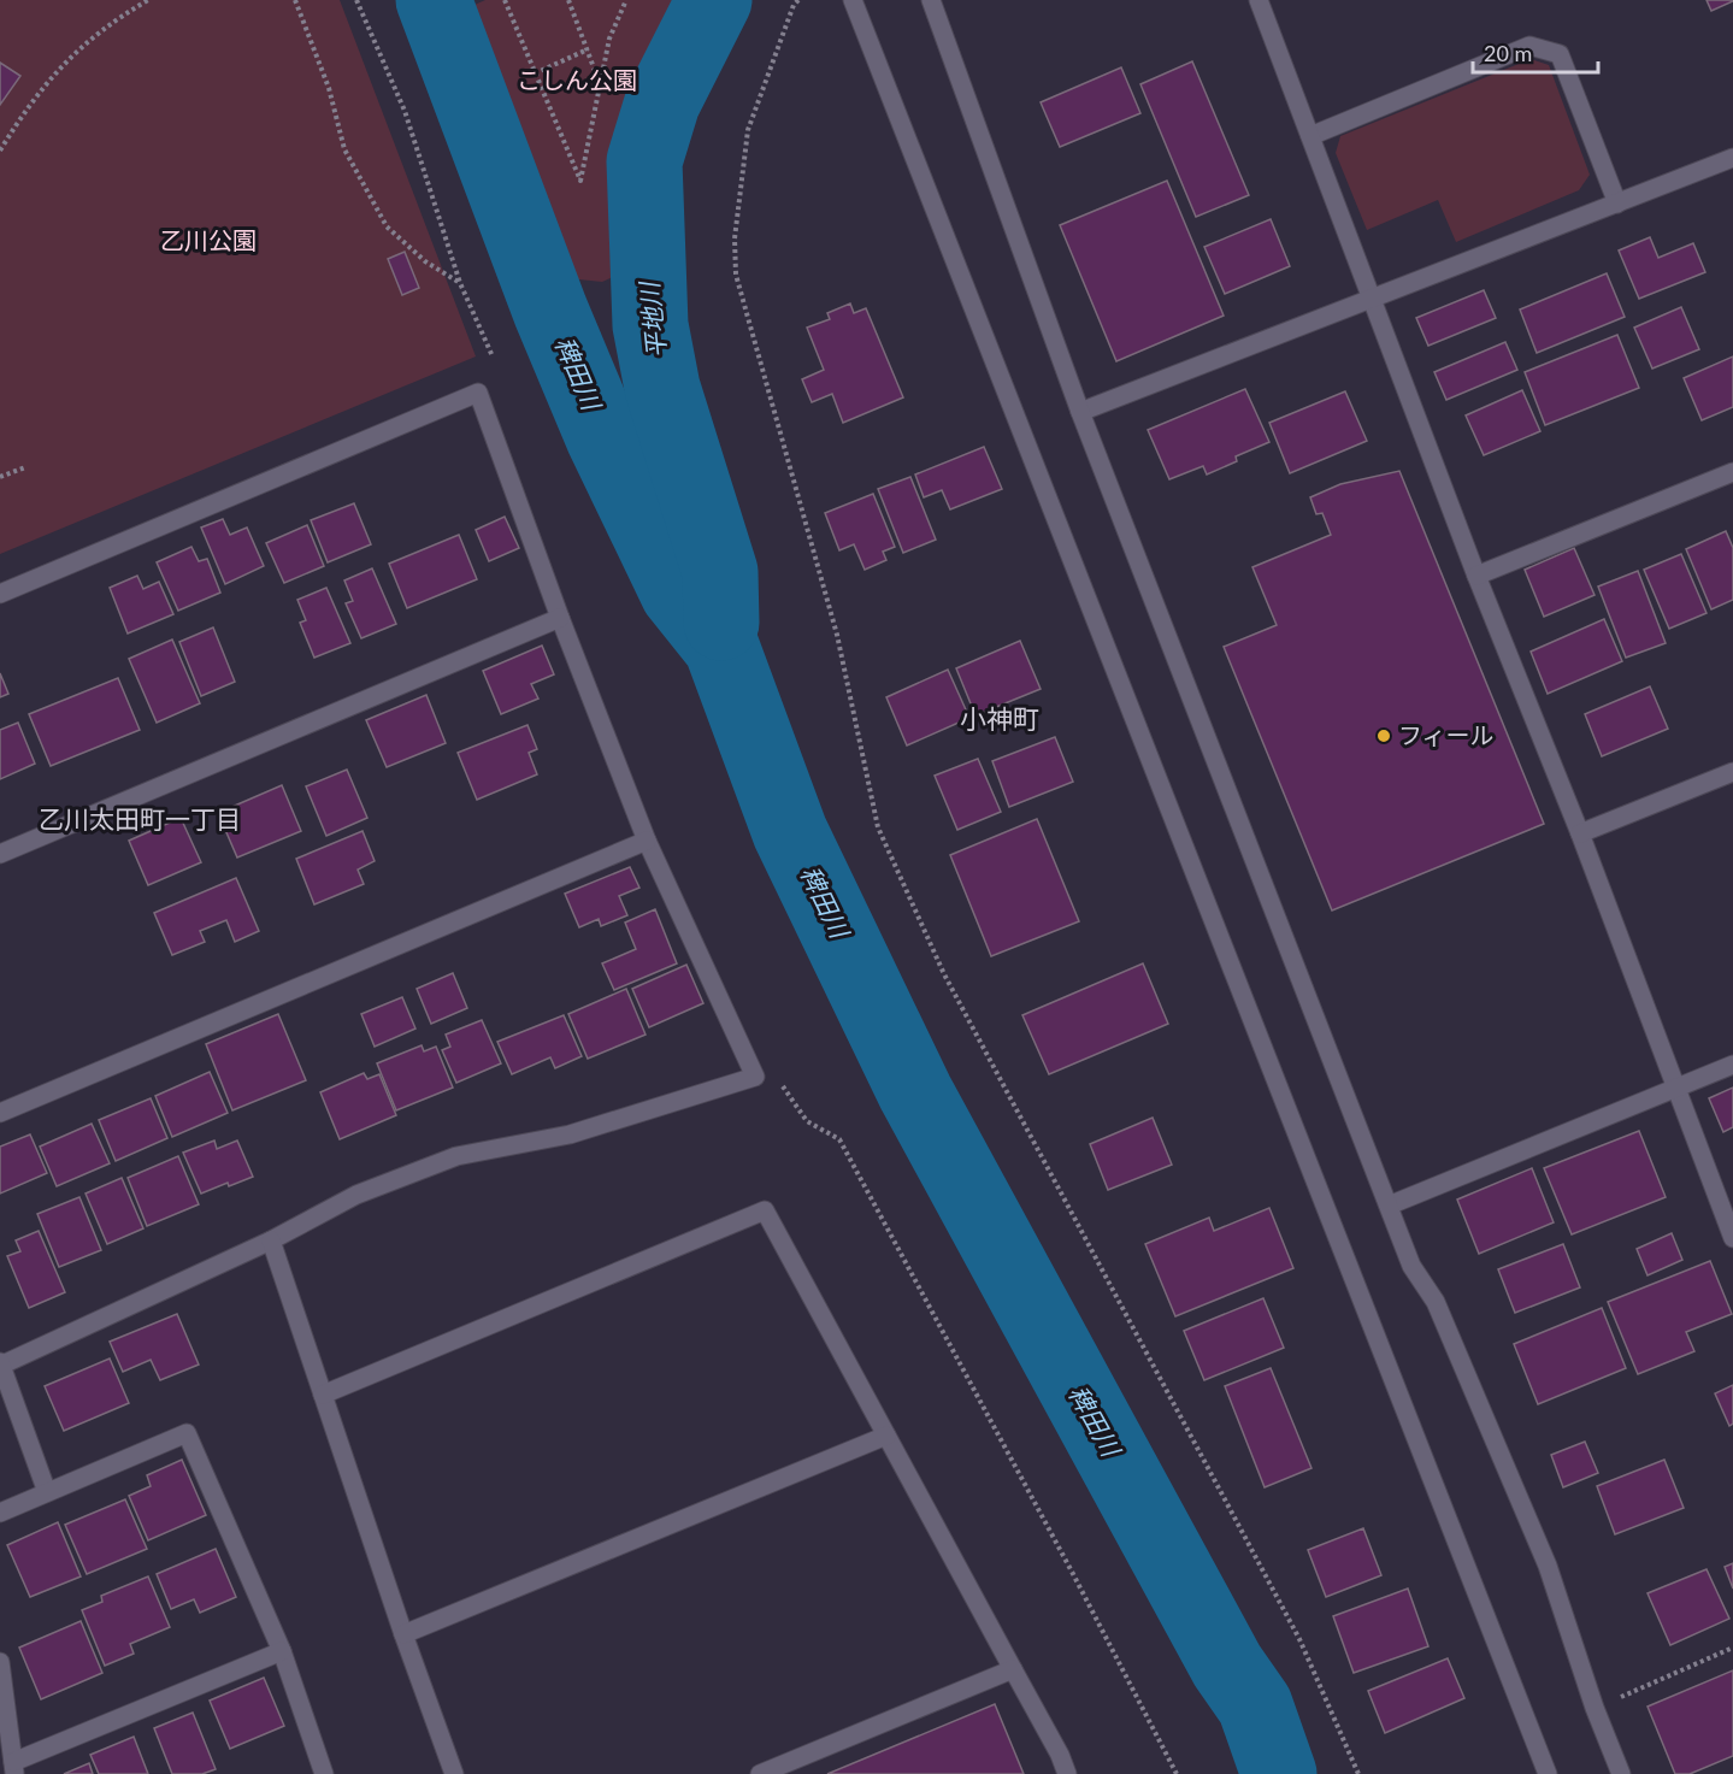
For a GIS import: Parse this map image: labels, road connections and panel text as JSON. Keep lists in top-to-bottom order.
{
  "districts": ["小神町", "乙川太田町一丁目"],
  "water": ["平地川", "稗田川"],
  "parks": ["こしん公園", "乙川公園"],
  "places": ["フィール"],
  "scale_bar": "20 m"
}
